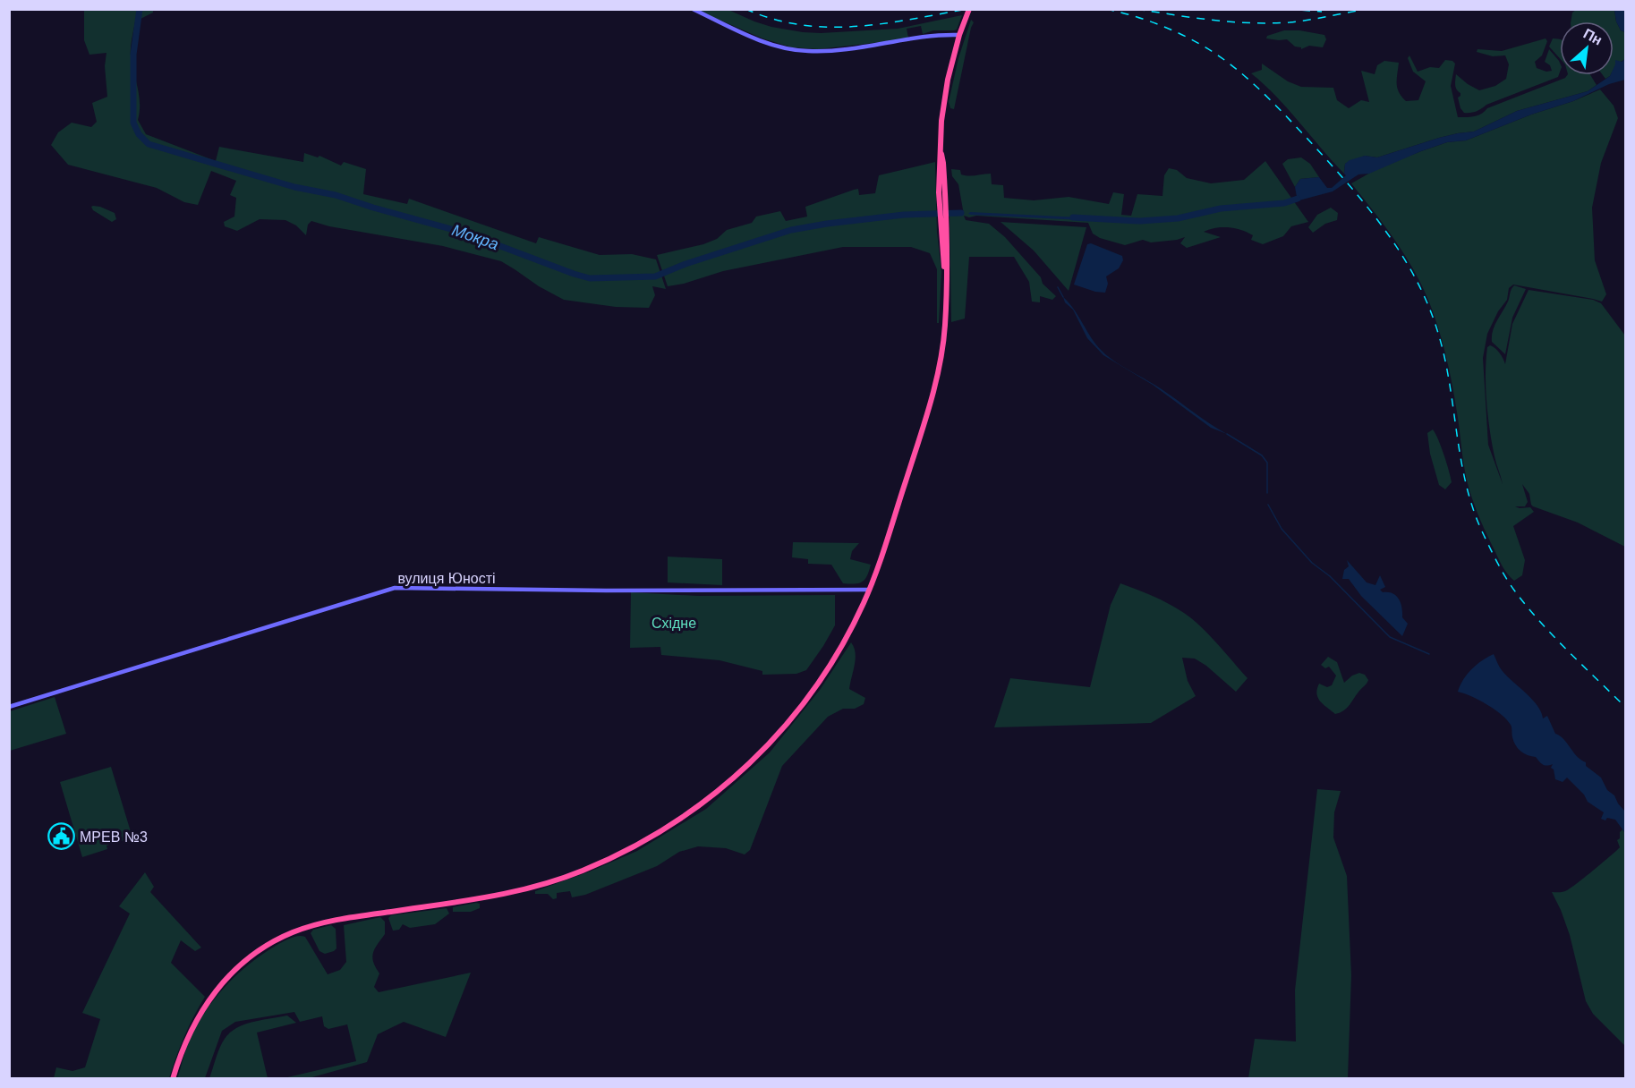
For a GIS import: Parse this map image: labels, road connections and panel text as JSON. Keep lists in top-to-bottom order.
{
  "streets": {
    "street": ["вулиця Юності"]
  },
  "water": ["Мокра"],
  "parks": ["Східне"],
  "places": {
    "public building": ["МРЕВ №3"]
  },
  "north": "top right"
}
